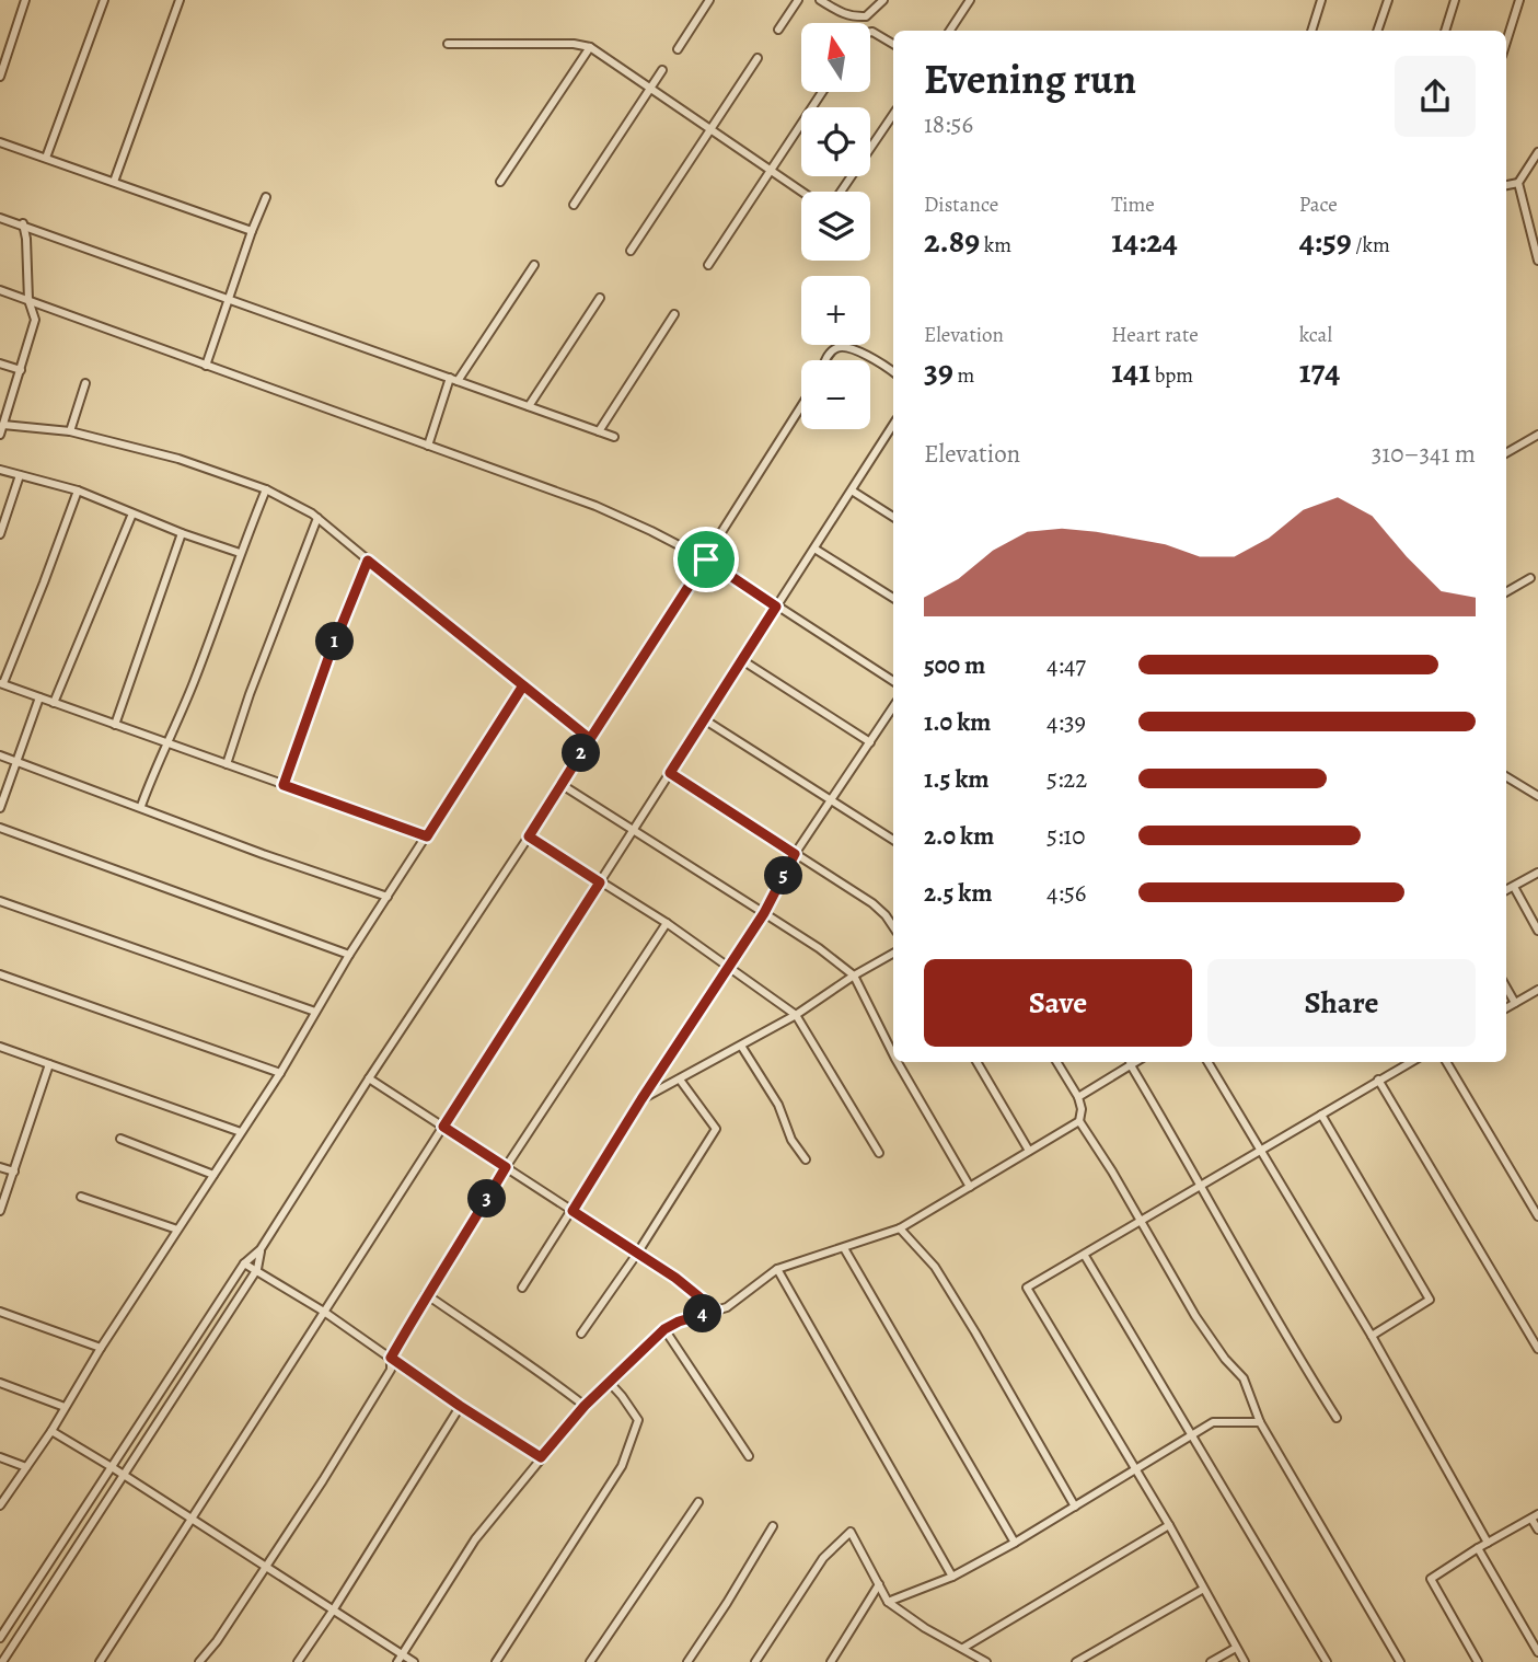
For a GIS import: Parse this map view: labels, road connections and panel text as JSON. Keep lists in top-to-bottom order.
{
  "north": "top",
  "page": {
    "map_buttons": ["+", "−"],
    "heading": ["Evening run", "18:56"],
    "stats": [
      ["Distance", "2.89 km"],
      ["Time", "14:24"],
      ["Pace", "4:59 /km"],
      ["Elevation", "39 m"],
      ["Heart rate", "141 bpm"],
      ["kcal", "174"]
    ],
    "chart": ["Elevation", "310–341 m"],
    "pins": [
      "1",
      "2",
      "5",
      "3",
      "4"
    ],
    "list": [
      {
        "name": "500 m",
        "note": "4:47"
      },
      {
        "name": "1.0 km",
        "note": "4:39"
      },
      {
        "name": "1.5 km",
        "note": "5:22"
      },
      {
        "name": "2.0 km",
        "note": "5:10"
      },
      {
        "name": "2.5 km",
        "note": "4:56"
      }
    ],
    "buttons": ["Save", "Share"]
  }
}
